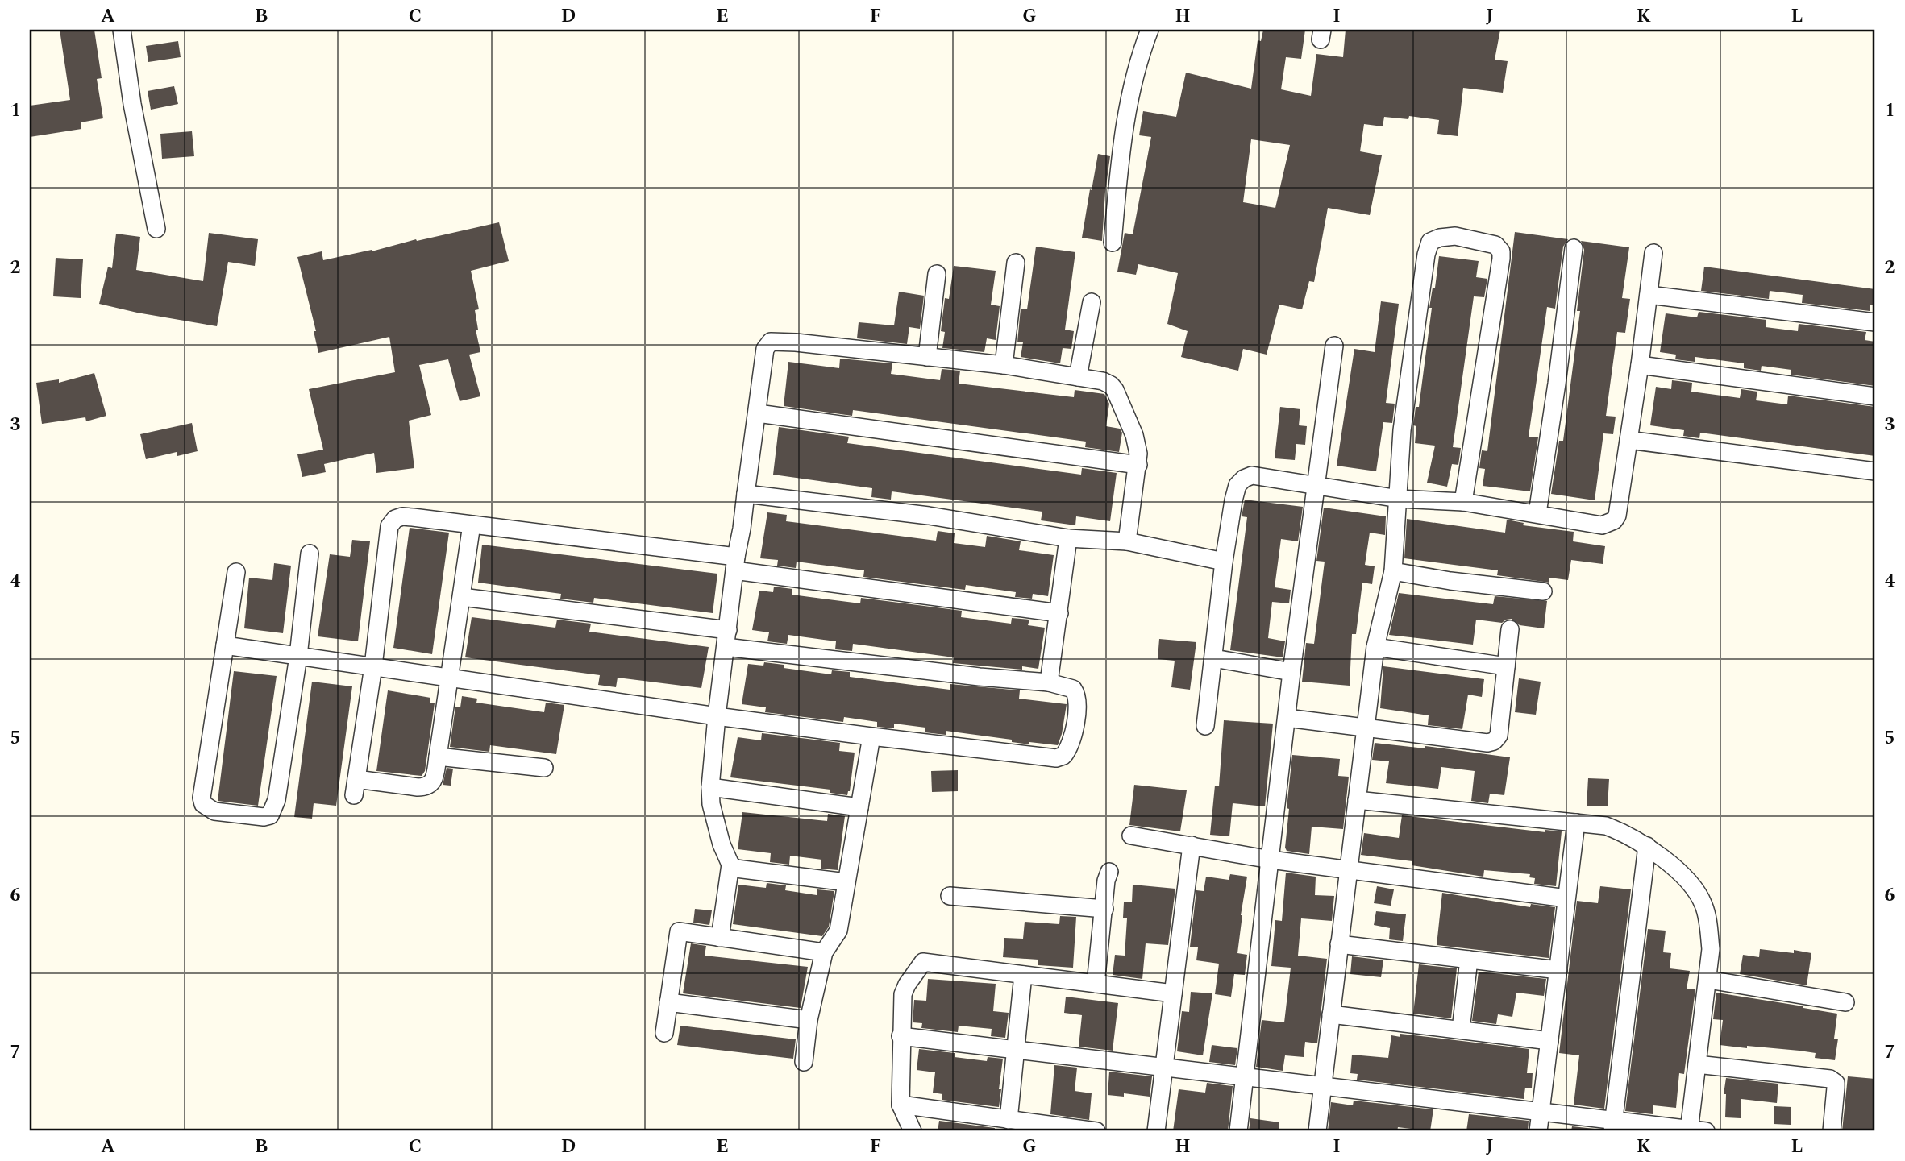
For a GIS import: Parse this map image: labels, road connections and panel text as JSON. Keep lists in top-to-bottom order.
{
  "grid": {
    "columns": [
      "A",
      "B",
      "C",
      "D",
      "E",
      "F",
      "G",
      "H",
      "I",
      "J",
      "K",
      "L"
    ],
    "rows": [
      "1",
      "2",
      "3",
      "4",
      "5",
      "6",
      "7"
    ]
  }
}
